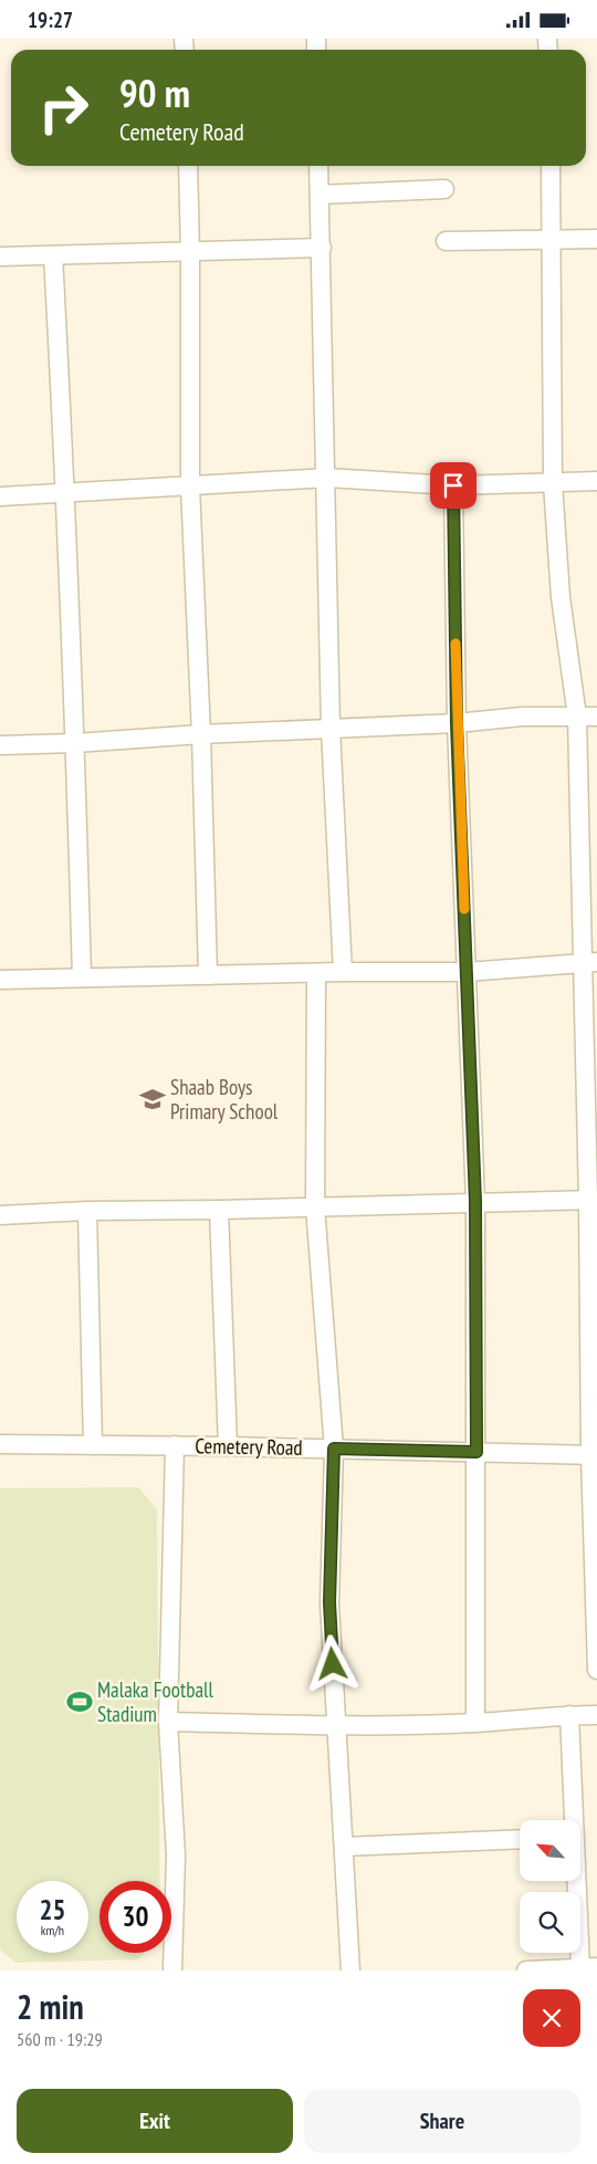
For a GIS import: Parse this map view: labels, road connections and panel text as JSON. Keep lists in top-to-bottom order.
{
  "streets": {
    "street": ["Cemetery Road"]
  },
  "places": {
    "school or university": ["Shaab Boys Primary School"],
    "sports": ["Malaka Football Stadium"]
  },
  "north": "top left",
  "page": {
    "status": "19:27",
    "turn": ["90 m", "Cemetery Road"],
    "speed": "25 km/h",
    "limit": "30",
    "heading": ["2 min", "560 m · 19:29"],
    "buttons": ["Exit", "Share"]
  }
}
